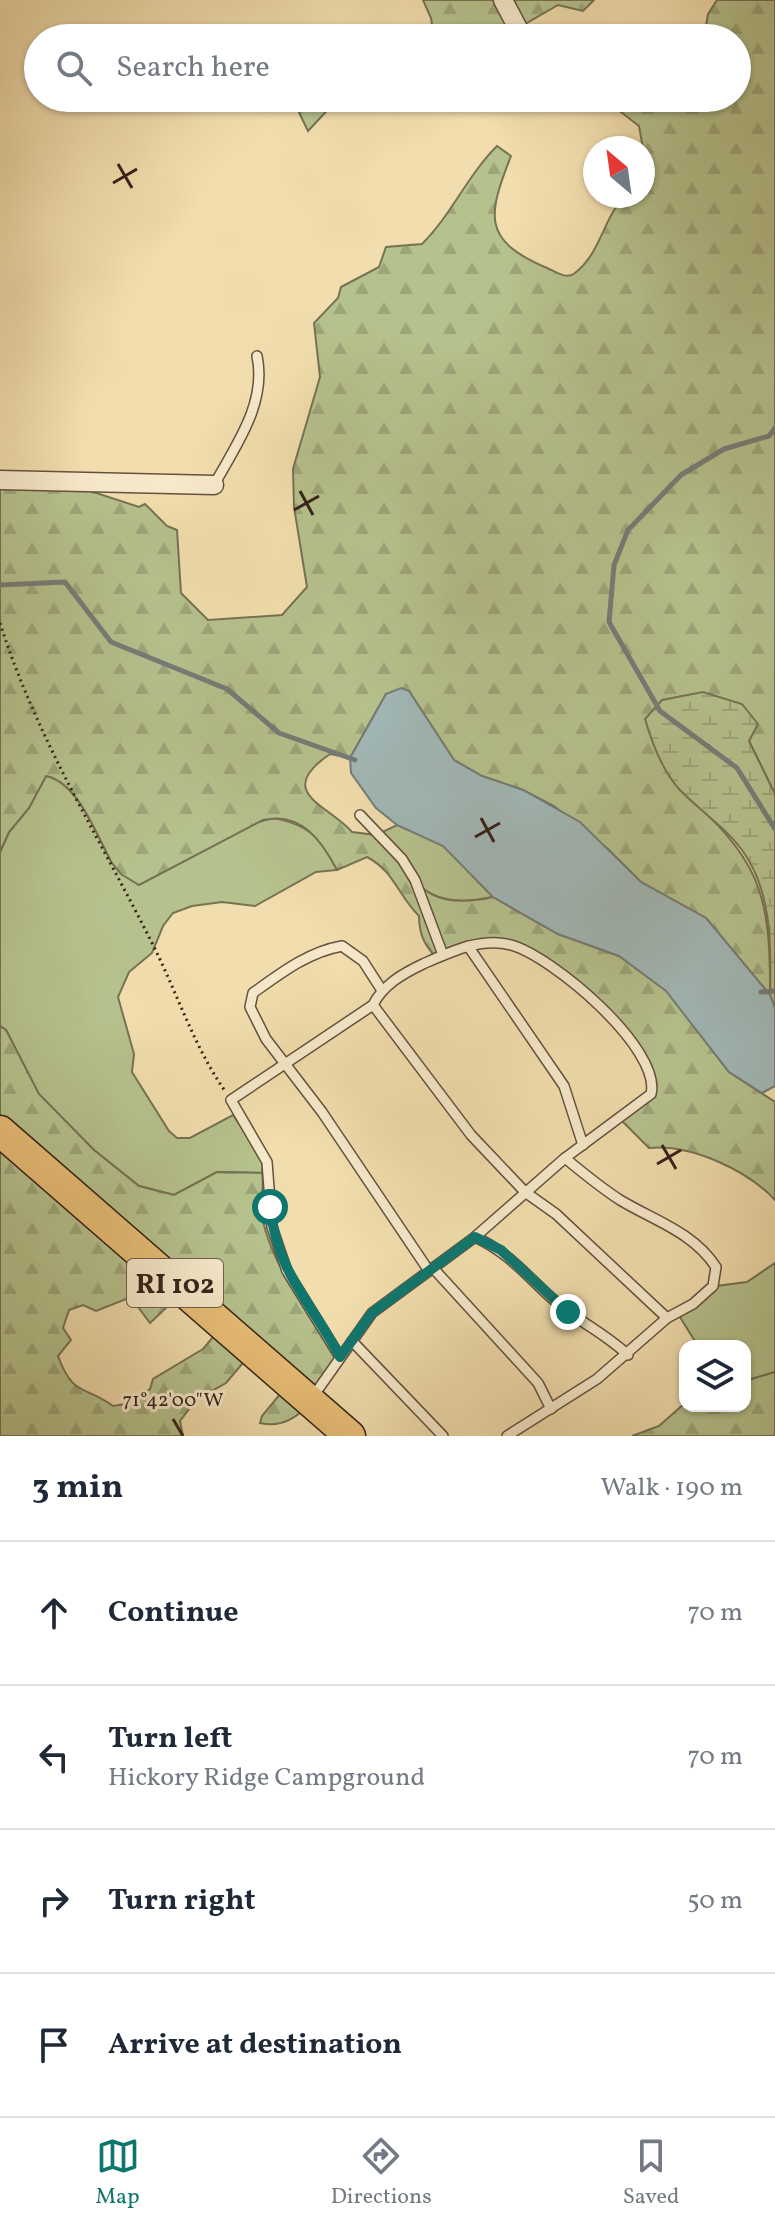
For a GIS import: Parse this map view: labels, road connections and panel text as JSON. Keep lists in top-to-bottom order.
{
  "streets": {
    "main road": ["RI 102"]
  },
  "north": "top left",
  "page": {
    "search": "Search here",
    "heading": ["3 min", "Walk · 190 m"],
    "list": [
      ["Continue", "70 m"],
      ["Turn left", "Hickory Ridge Campground", "70 m"],
      ["Turn right", "50 m"],
      "Arrive at destination"
    ],
    "nav": ["Map", "Directions", "Saved"]
  },
  "coordinates": ["71°42'00\"W"]
}
